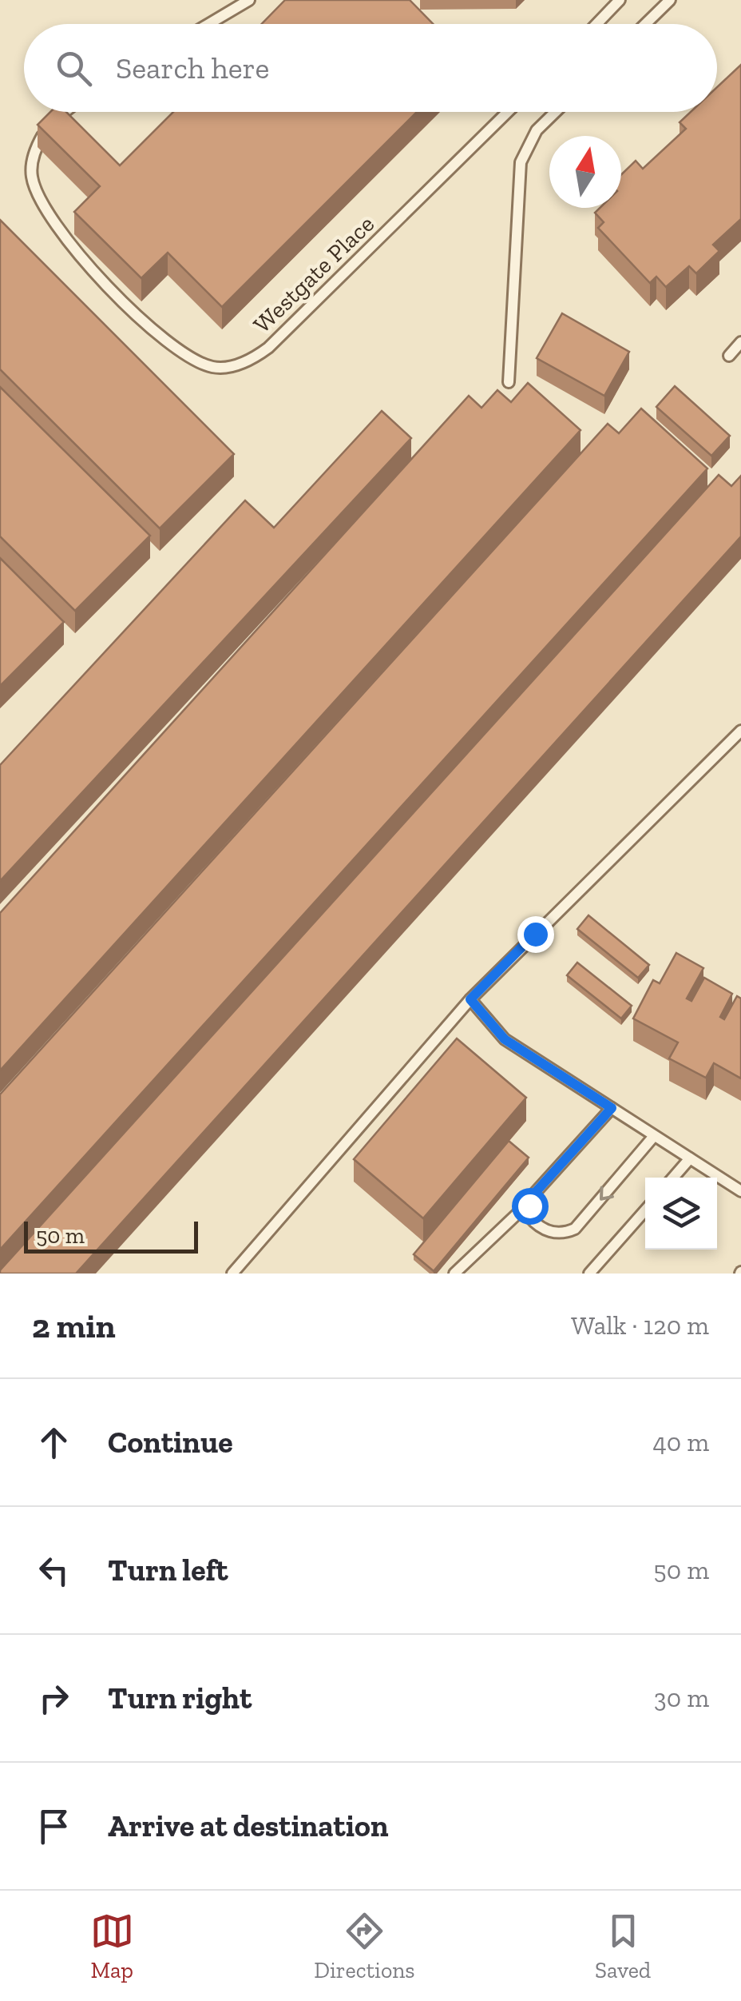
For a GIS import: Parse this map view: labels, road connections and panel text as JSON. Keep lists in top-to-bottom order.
{
  "streets": {
    "lane": ["Westgate Place"]
  },
  "scale_bar": "50 m",
  "north": "top",
  "page": {
    "search": "Search here",
    "scale": "50 m",
    "heading": ["2 min", "Walk · 120 m"],
    "list": [
      ["Continue", "40 m"],
      ["Turn left", "50 m"],
      ["Turn right", "30 m"],
      "Arrive at destination"
    ],
    "nav": ["Map", "Directions", "Saved"]
  }
}
